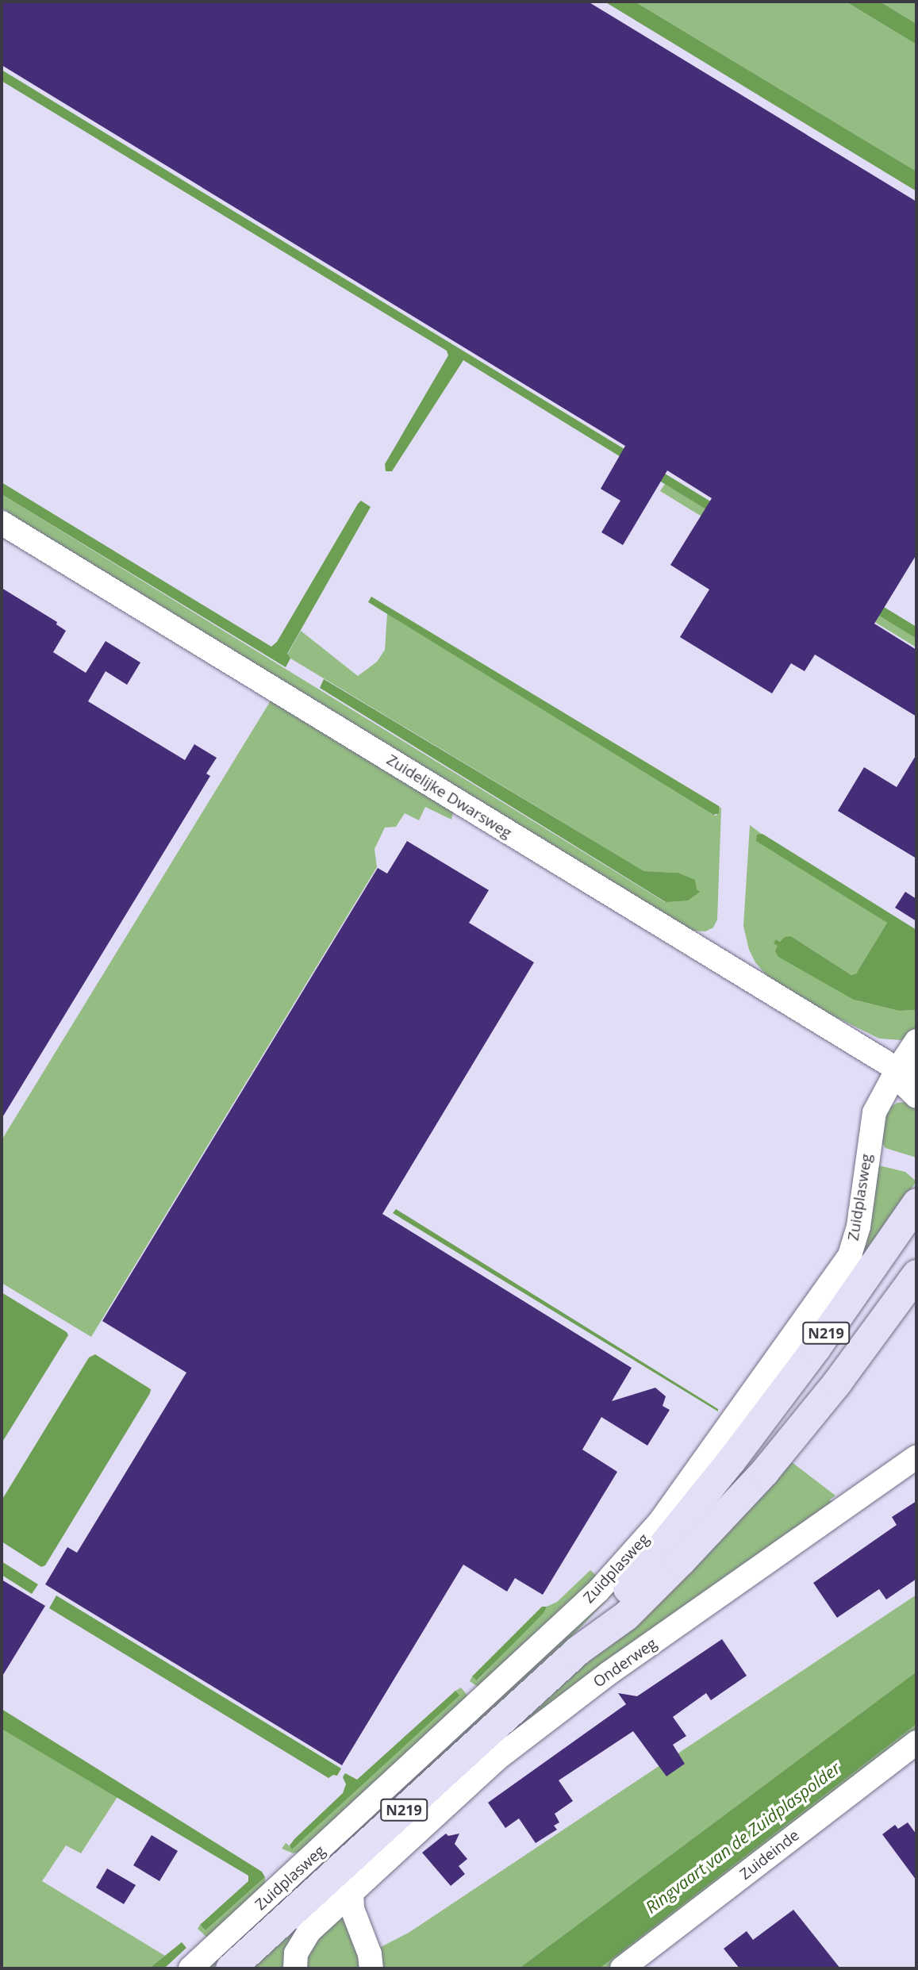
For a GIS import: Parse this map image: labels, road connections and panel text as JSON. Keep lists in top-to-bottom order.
{
  "streets": {
    "main road": ["Zuidplasweg", "N219"],
    "street": ["Zuidelijke Dwarsweg", "Onderweg", "Zuideinde"]
  },
  "crossings": [
    ["Zuidelijke Dwarsweg", "Zuidplasweg"]
  ],
  "water": ["Ringvaart van de Zuidplaspolder"]
}
